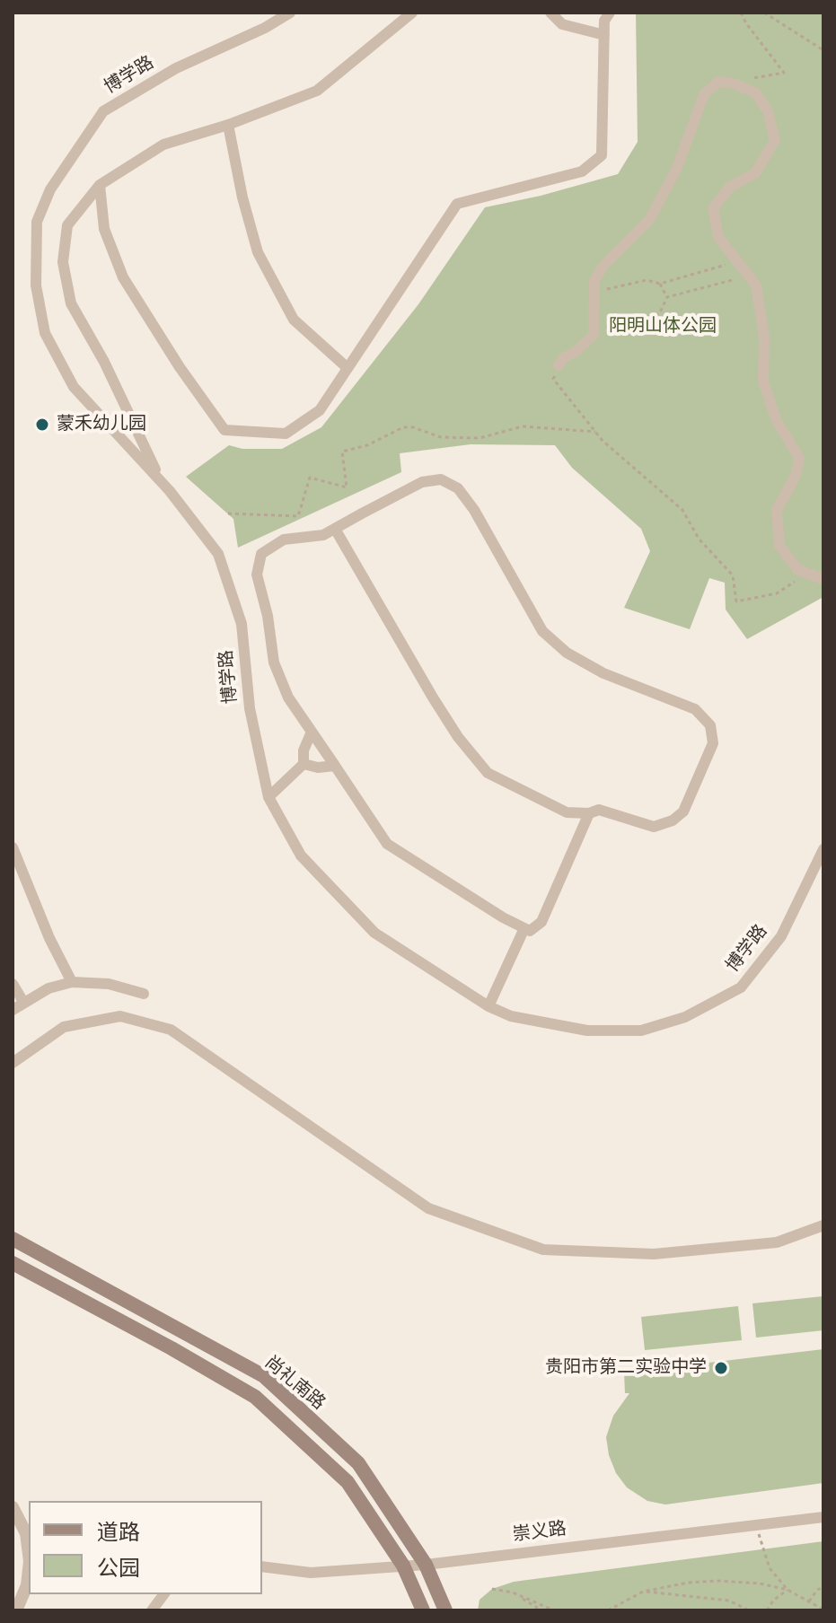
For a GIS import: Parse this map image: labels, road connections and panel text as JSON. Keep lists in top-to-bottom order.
{
  "streets": {
    "main road": ["尚礼南路"],
    "street": ["博学路", "崇义路"]
  },
  "crossings": [
    ["尚礼南路", "崇义路"]
  ],
  "parks": ["阳明山体公园"],
  "places": ["蒙禾幼儿园", "贵阳市第二实验中学"],
  "legend": ["道路", "公园"]
}
